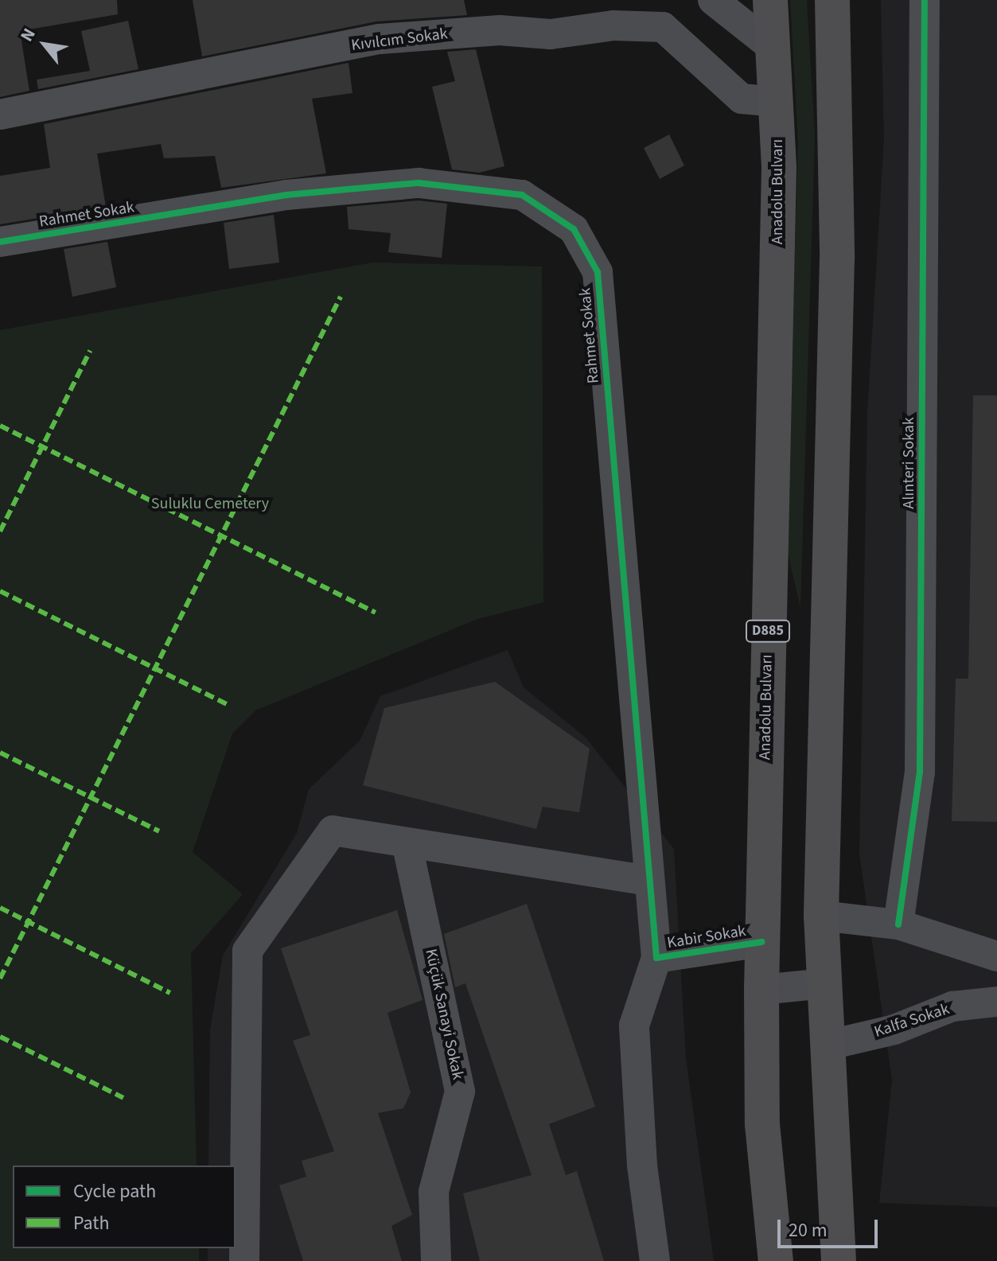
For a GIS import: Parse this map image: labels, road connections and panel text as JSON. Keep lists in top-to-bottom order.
{
  "streets": {
    "highway": ["Anadolu Bulvarı", "D885"],
    "street": [
      "Kıvılcım Sokak",
      "Rahmet Sokak",
      "Alınteri Sokak",
      "Kabir Sokak",
      "Küçük Sanayi Sokak",
      "Kalfa Sokak"
    ]
  },
  "crossings": [
    ["Kıvılcım Sokak", "Anadolu Bulvarı"],
    ["Anadolu Bulvarı", "Kabir Sokak"],
    ["Rahmet Sokak", "Kabir Sokak"]
  ],
  "parks": ["Suluklu Cemetery"],
  "legend": ["Cycle path", "Path"],
  "scale_bar": "20 m",
  "north": "top left"
}
